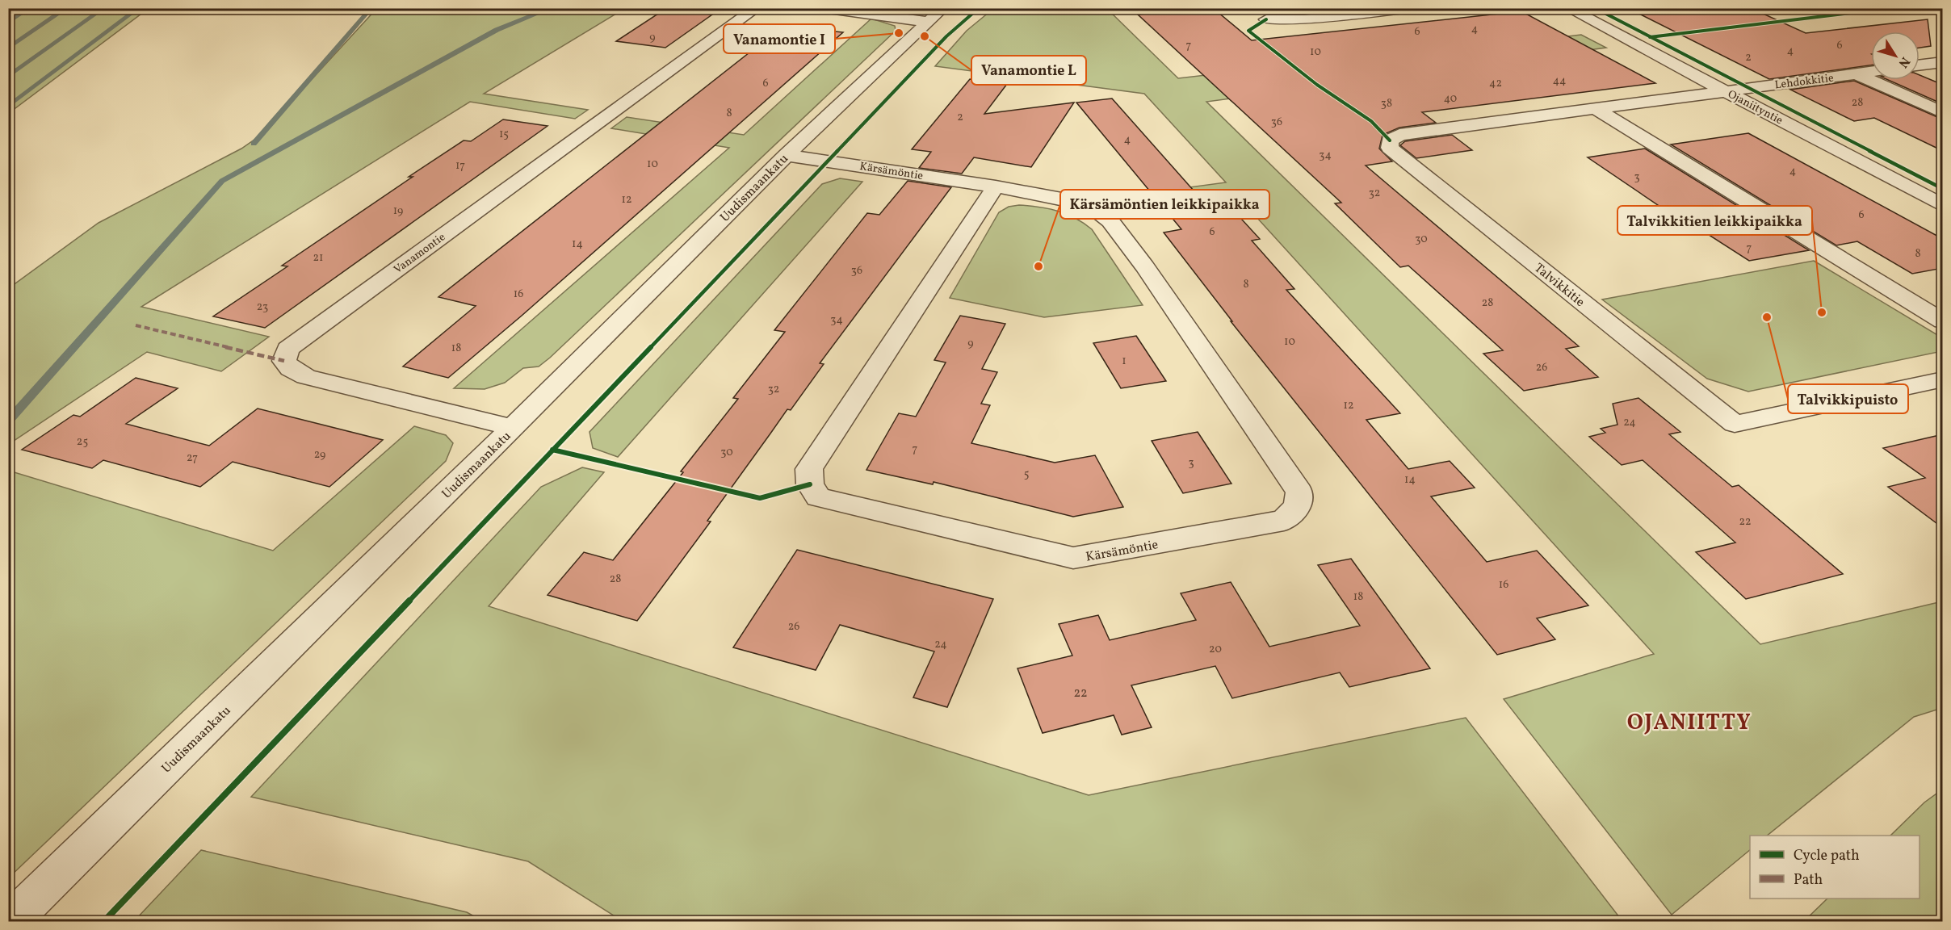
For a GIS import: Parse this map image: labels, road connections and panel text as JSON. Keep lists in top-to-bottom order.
{
  "streets": {
    "street": [
      "Lehdokkitie",
      "Ojaniityntie",
      "Kärsämöntie",
      "Uudismaankatu",
      "Vanamontie",
      "Talvikkitie"
    ]
  },
  "crossings": [
    ["Lehdokkitie", "Ojaniityntie"],
    ["Lehdokkitie", "Talvikkitie"],
    ["Ojaniityntie", "Talvikkitie"],
    ["Kärsämöntie", "Uudismaankatu"],
    ["Uudismaankatu", "Vanamontie"]
  ],
  "districts": ["OJANIITTY"],
  "places": [
    "Vanamontie I",
    "Vanamontie L",
    "Kärsämöntien leikkipaikka",
    "Talvikkitien leikkipaikka",
    "Talvikkipuisto"
  ],
  "house_numbers": [
    "4",
    "6",
    "9",
    "7",
    "6",
    "4",
    "10",
    "2",
    "44",
    "6",
    "42",
    "40",
    "28",
    "38",
    "8",
    "2",
    "36",
    "15",
    "4",
    "34",
    "10",
    "17",
    "4",
    "3",
    "32",
    "12",
    "19",
    "6",
    "6",
    "30",
    "14",
    "7",
    "8",
    "21",
    "36",
    "8",
    "16",
    "28",
    "23",
    "34",
    "10",
    "9",
    "18",
    "1",
    "26",
    "32",
    "12",
    "24",
    "25",
    "7",
    "30",
    "29",
    "27",
    "3",
    "5",
    "14",
    "22",
    "28",
    "16",
    "18",
    "26",
    "24",
    "20",
    "22"
  ],
  "legend": ["Cycle path", "Path"],
  "north": "bottom right"
}
